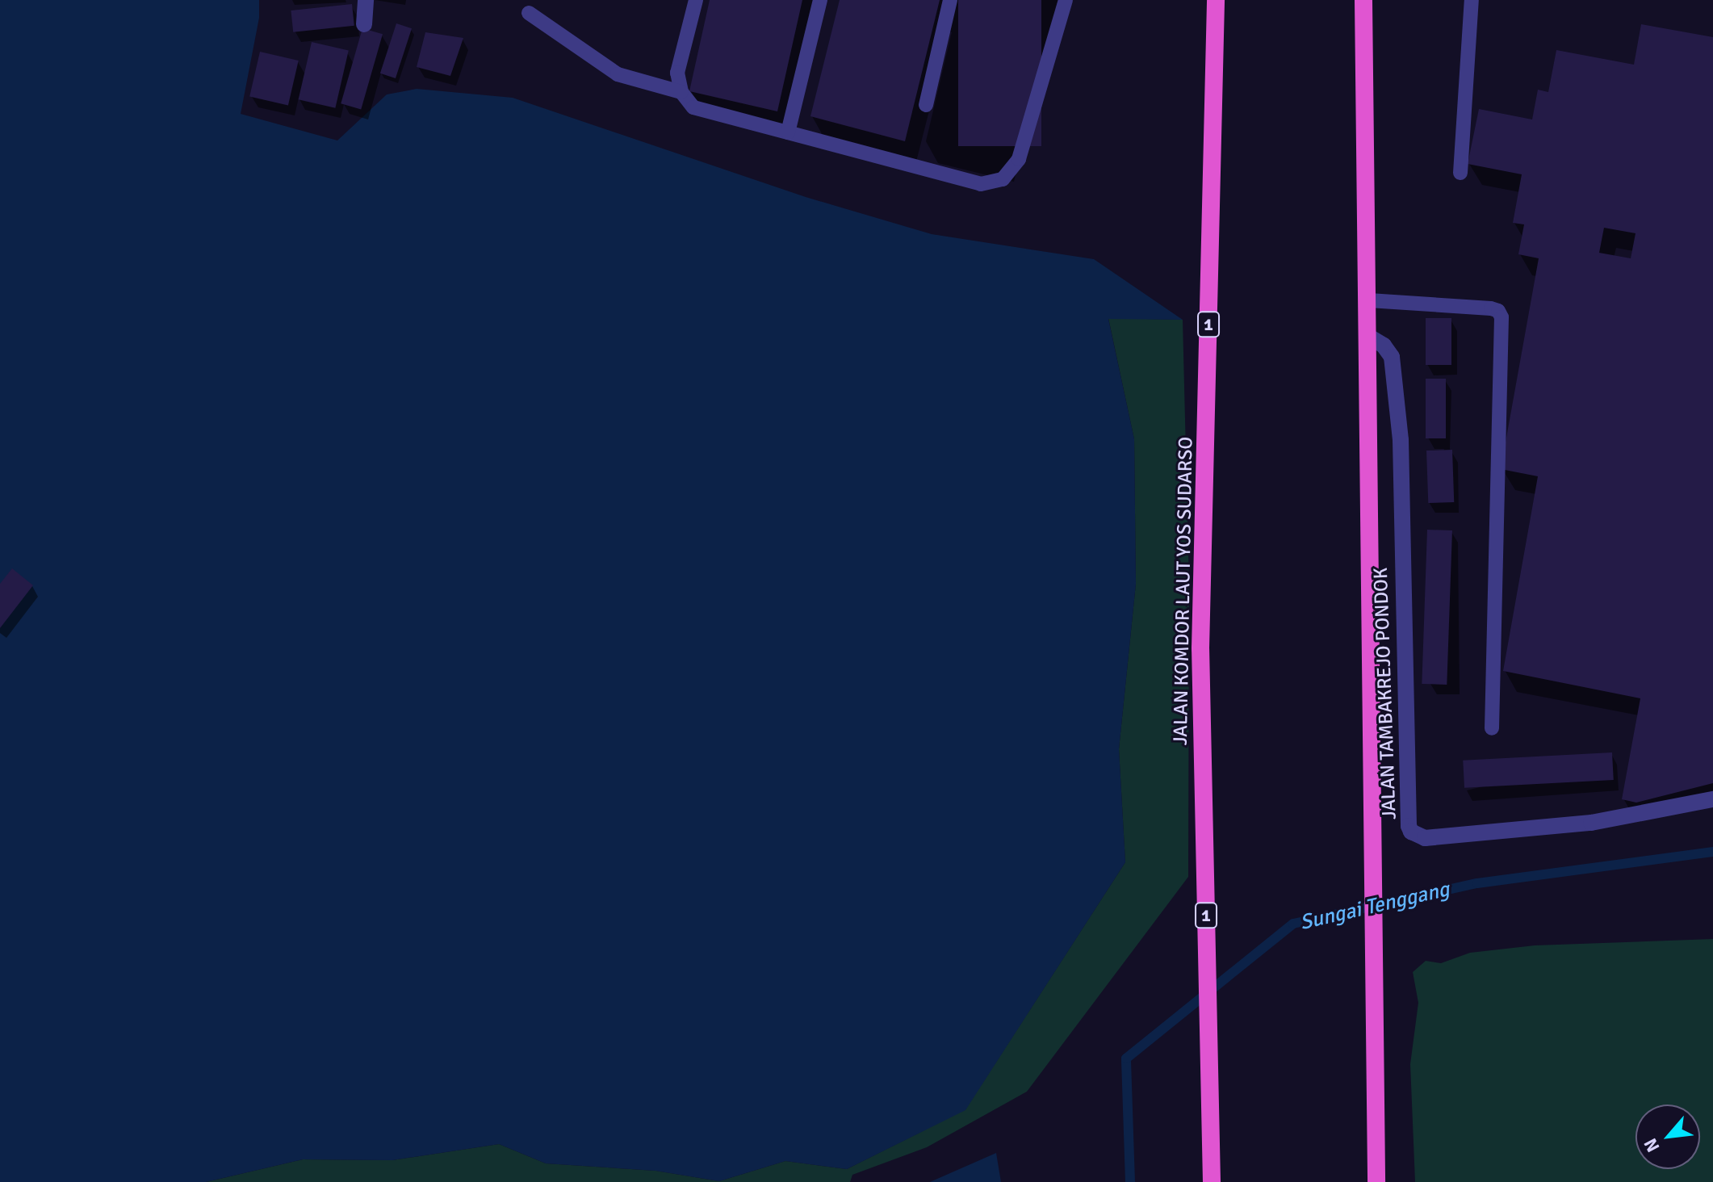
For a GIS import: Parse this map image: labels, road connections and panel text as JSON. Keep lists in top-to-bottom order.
{
  "streets": {
    "highway": ["1", "JALAN KOMDOR LAUT YOS SUDARSO"],
    "street": ["JALAN TAMBAKREJO PONDOK"]
  },
  "water": ["Sungai Tenggang"],
  "north": "bottom left"
}
